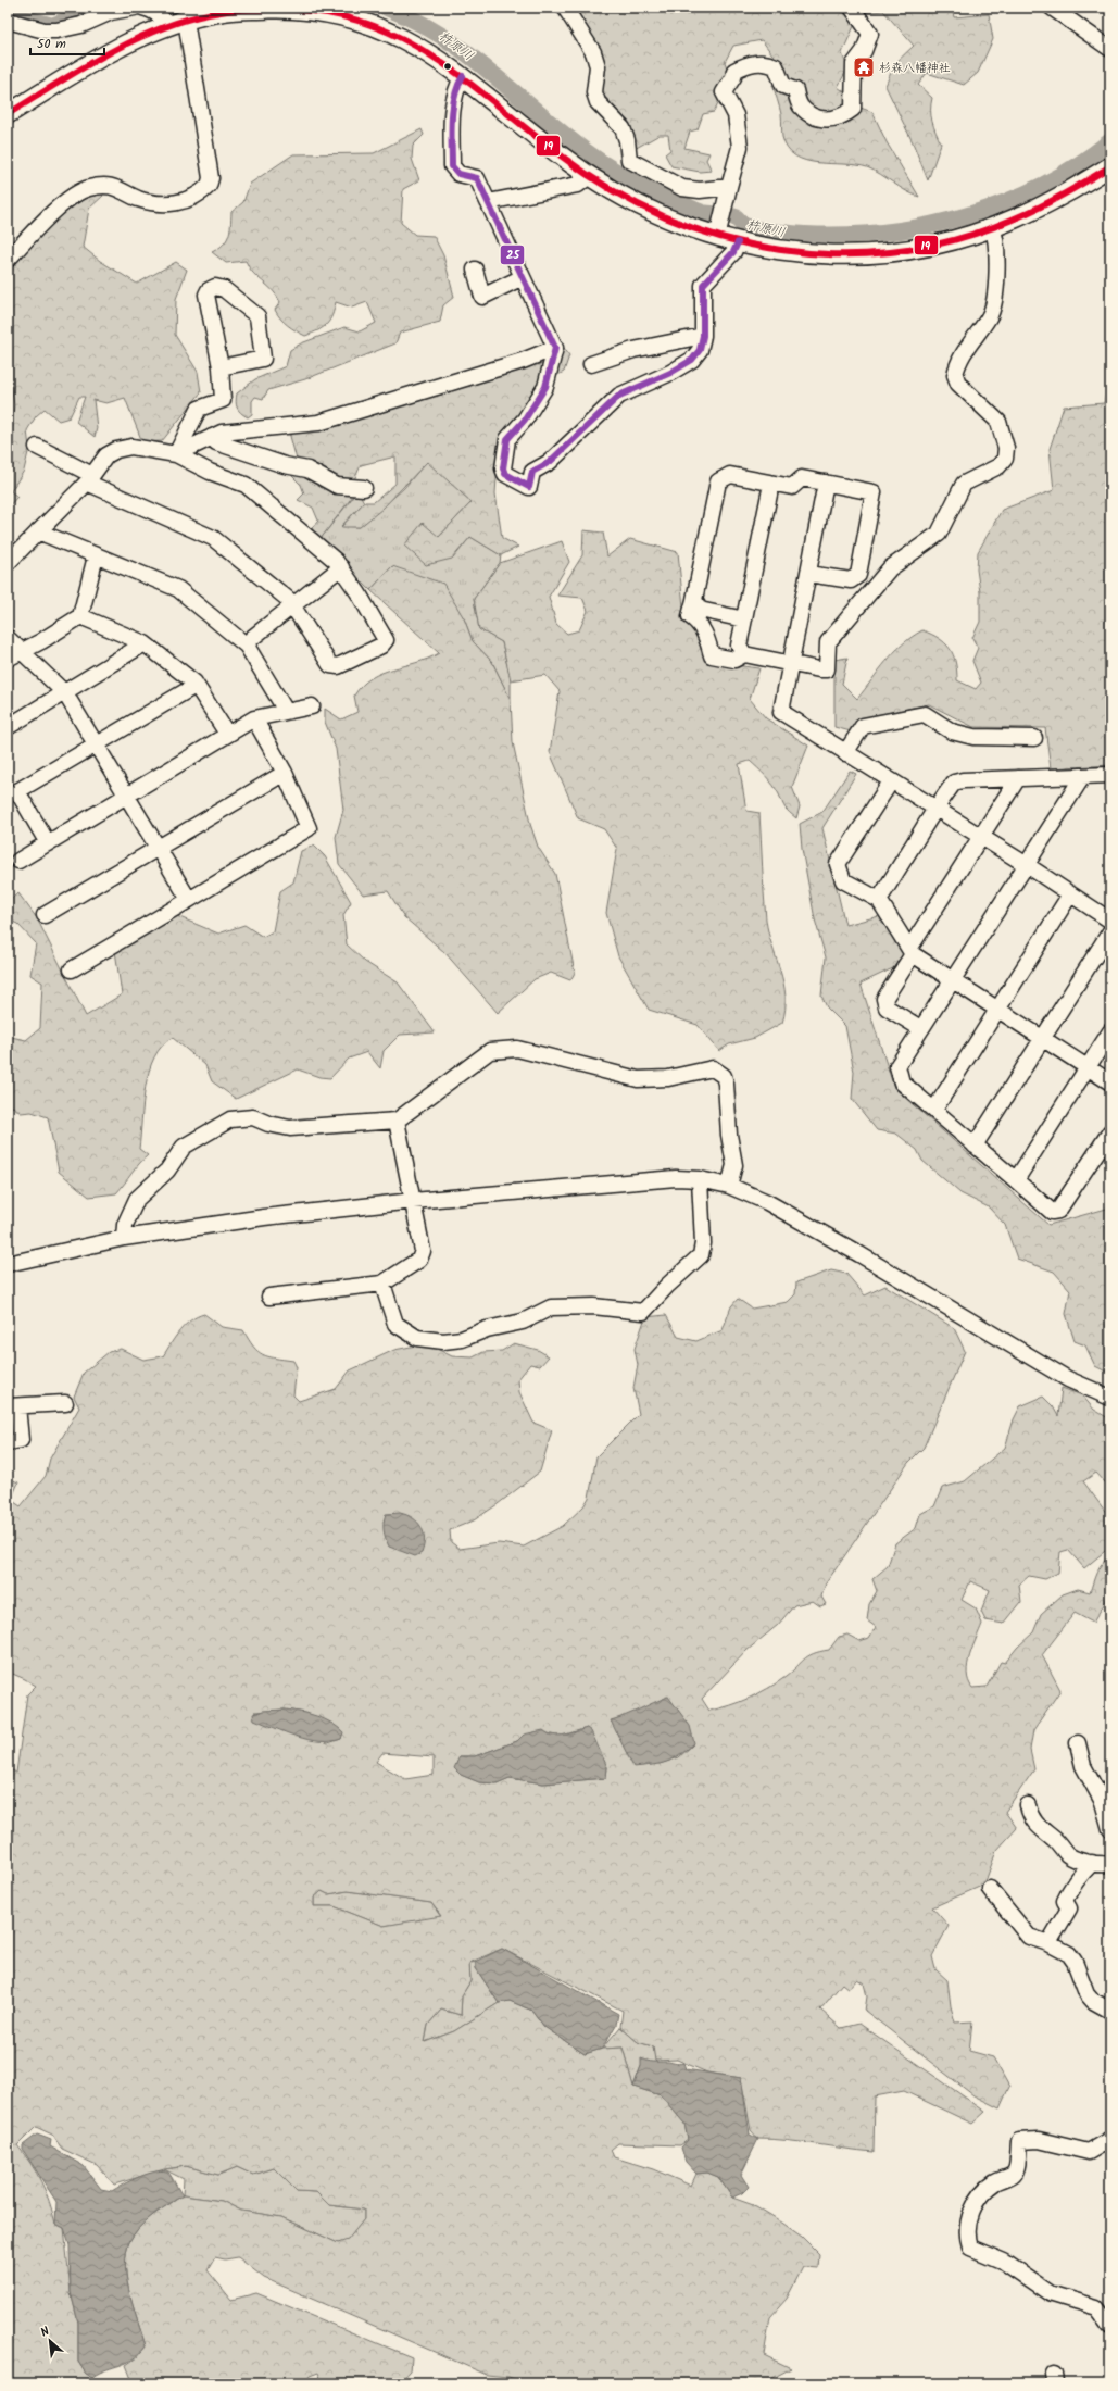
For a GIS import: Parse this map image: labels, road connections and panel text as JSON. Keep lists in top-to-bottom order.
{
  "water": ["杵原川"],
  "places": {
    "temple": ["杉森八幡神社"]
  },
  "lines": ["transit line 19", "transit line 25"],
  "scale_bar": "50 m",
  "north": "top left"
}
